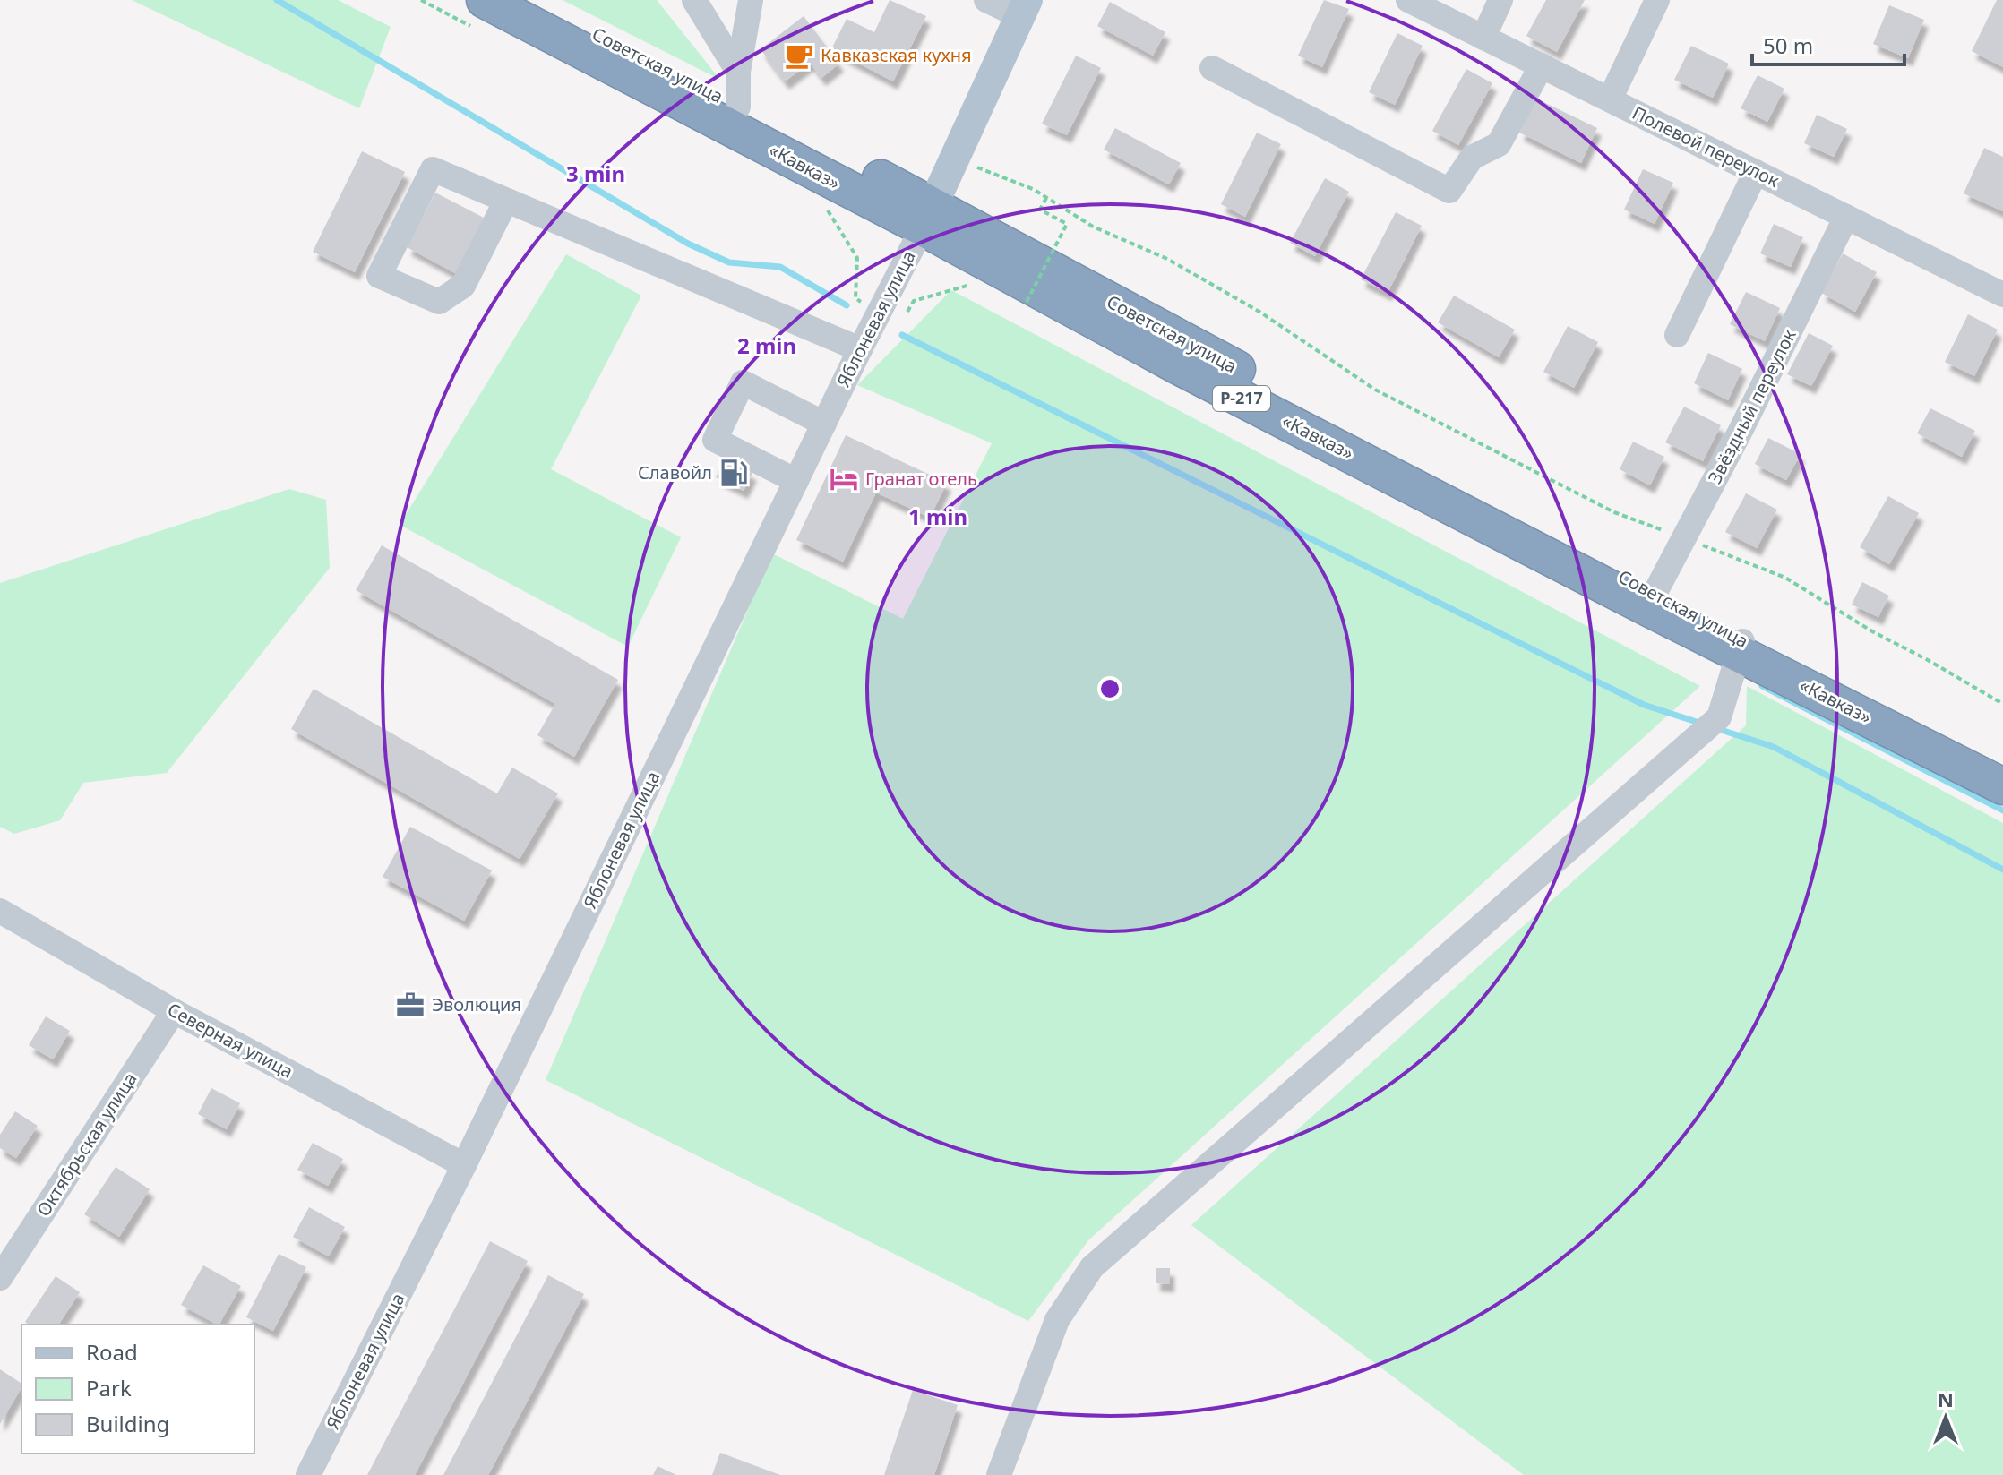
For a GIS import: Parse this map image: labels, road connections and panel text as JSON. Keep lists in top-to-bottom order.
{
  "streets": {
    "highway": ["Советская улица", "«Кавказ»", "Р-217"],
    "street": [
      "Полевой переулок",
      "Яблоневая улица",
      "Звёздный переулок",
      "Северная улица",
      "Октябрьская улица"
    ]
  },
  "crossings": [
    ["Советская улица", "«Кавказ»"],
    ["Советская улица", "Яблоневая улица"],
    ["Советская улица", "Звёздный переулок"],
    ["Полевой переулок", "Звёздный переулок"],
    ["«Кавказ»", "Яблоневая улица"],
    ["Яблоневая улица", "Северная улица"],
    ["Северная улица", "Октябрьская улица"]
  ],
  "places": {
    "cafe": ["Кавказская кухня"],
    "fuel station": ["Славойл"],
    "hotel": ["Гранат отель"],
    "office": ["Эволюция"]
  },
  "legend": ["Road", "Park", "Building"],
  "scale_bar": "50 m",
  "north": "top",
  "rings": ["3 min", "2 min", "1 min"]
}
